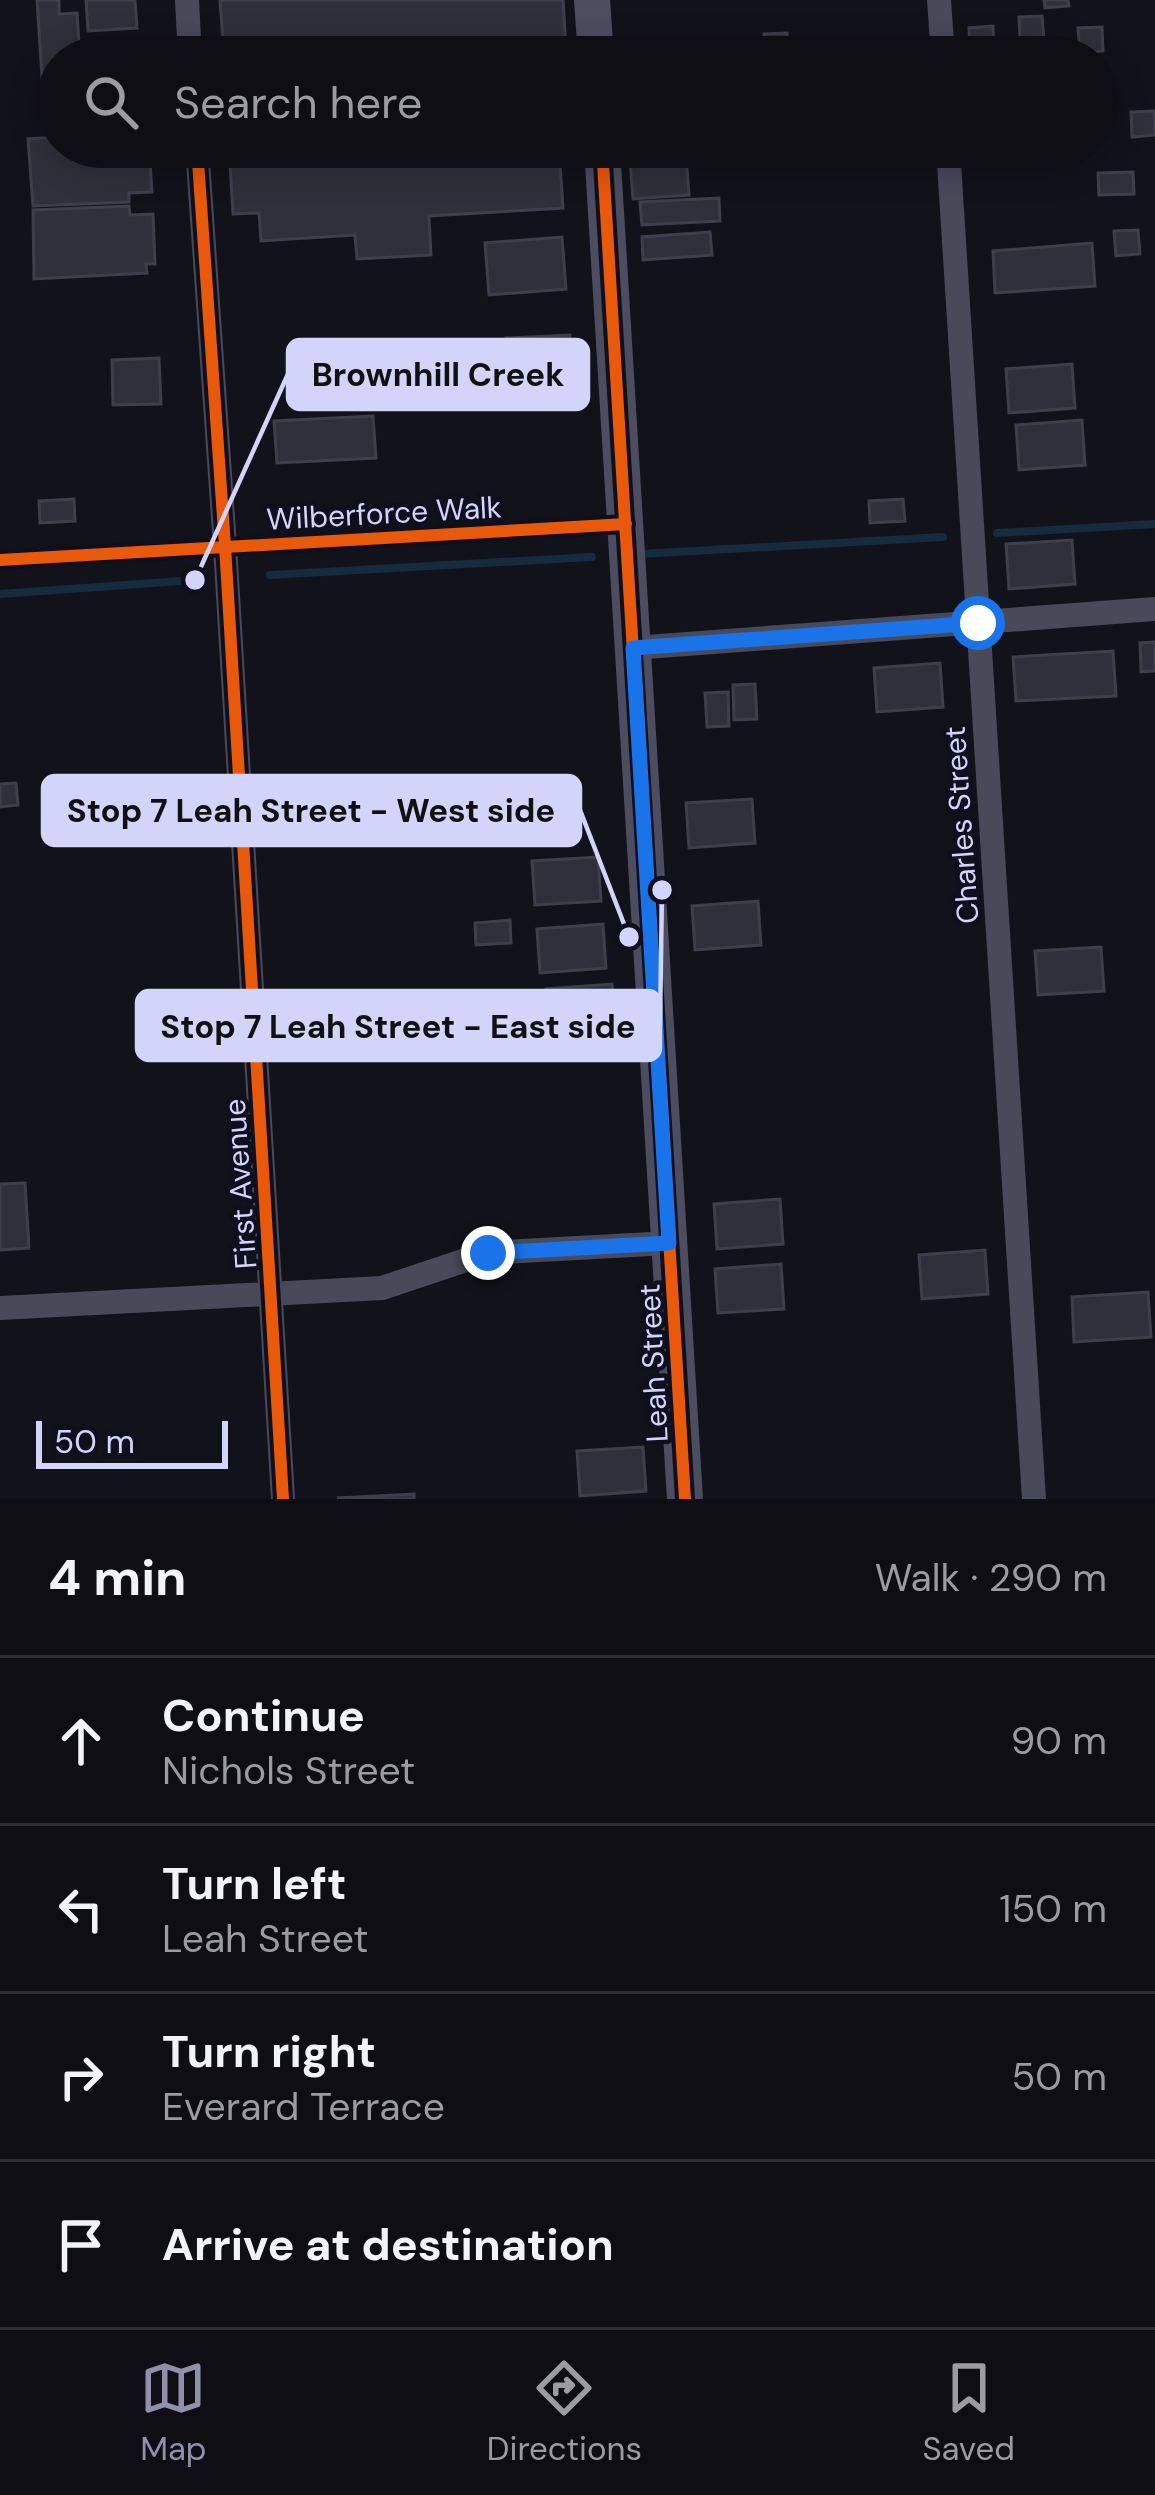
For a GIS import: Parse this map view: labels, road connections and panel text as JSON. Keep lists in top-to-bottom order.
{
  "streets": {
    "street": ["Charles Street", "First Avenue", "Leah Street"],
    "cycle path": ["Wilberforce Walk"]
  },
  "places": ["Brownhill Creek", "Stop 7 Leah Street - East side", "Stop 7 Leah Street - West side"],
  "scale_bar": "50 m",
  "page": {
    "search": "Search here",
    "scale": "50 m",
    "heading": ["4 min", "Walk · 290 m"],
    "list": [
      ["Continue", "Nichols Street", "90 m"],
      ["Turn left", "Leah Street", "150 m"],
      ["Turn right", "Everard Terrace", "50 m"],
      "Arrive at destination"
    ],
    "nav": ["Map", "Directions", "Saved"]
  }
}
